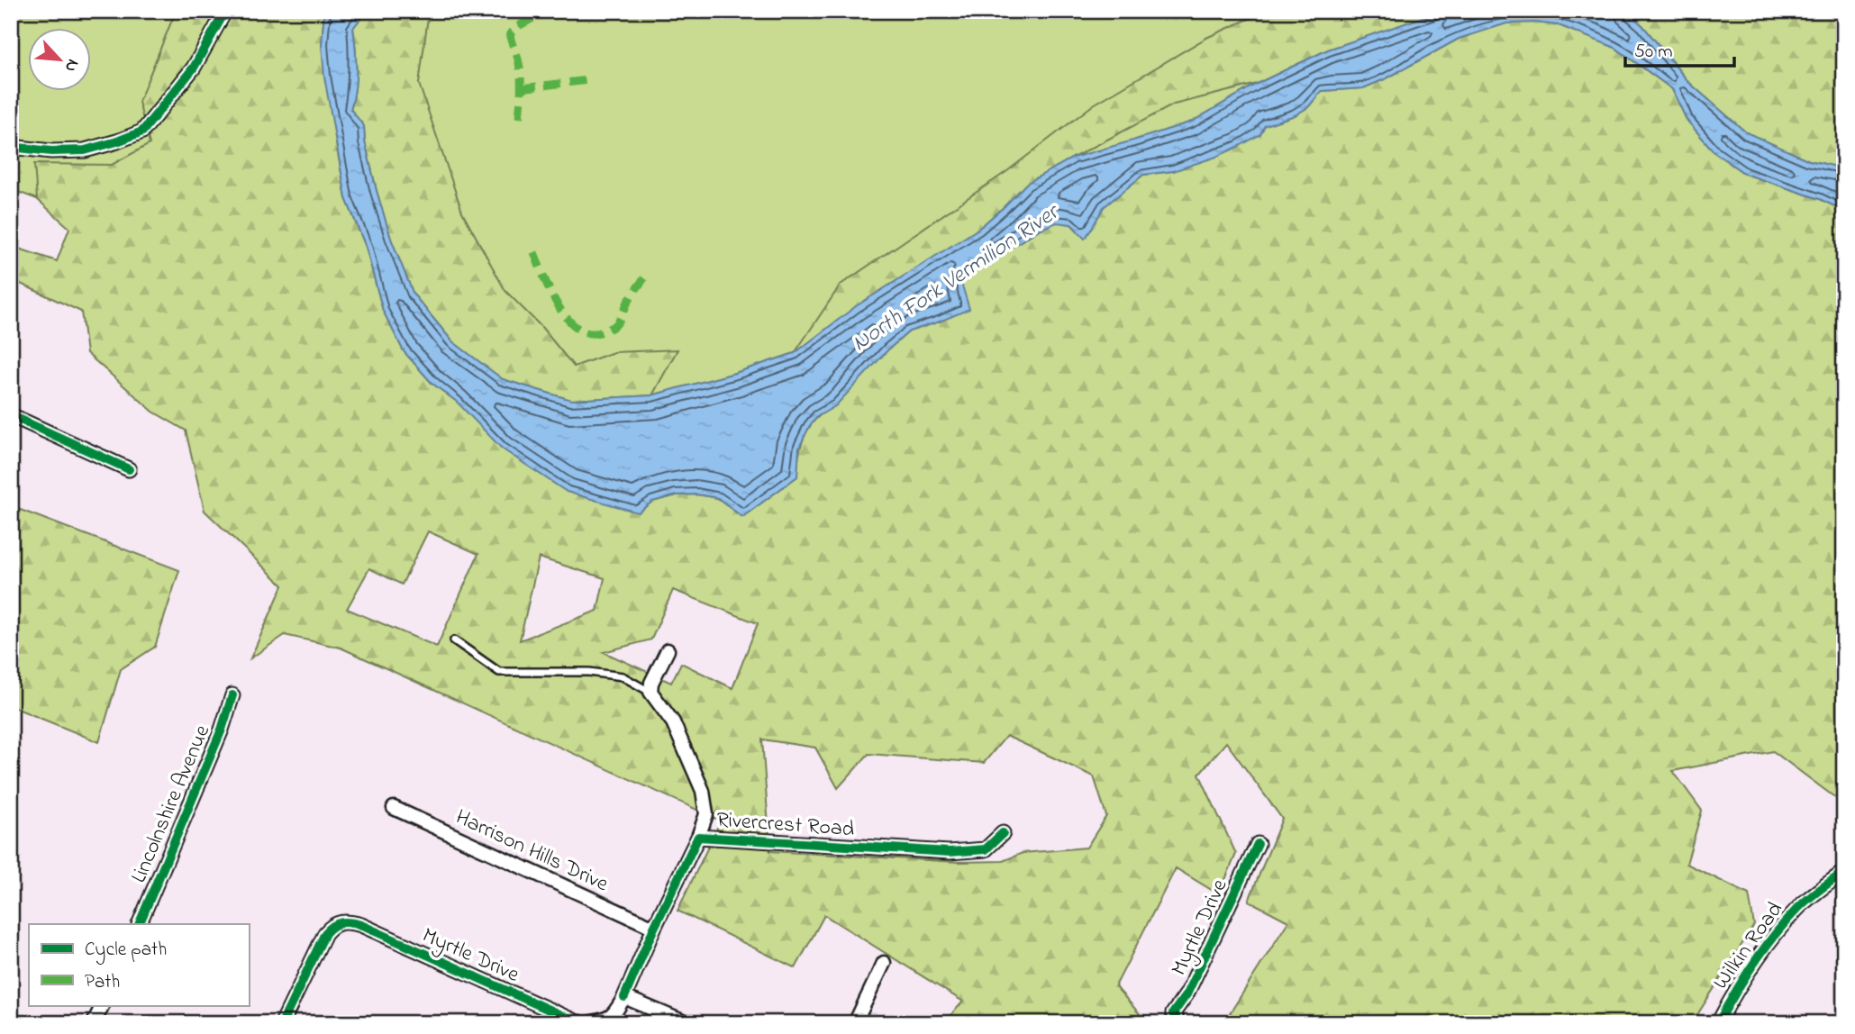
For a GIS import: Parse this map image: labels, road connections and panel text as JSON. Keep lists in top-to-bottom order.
{
  "streets": {
    "street": [
      "Lincolnshire Avenue",
      "Rivercrest Road",
      "Harrison Hills Drive",
      "Myrtle Drive",
      "Wilkin Road"
    ]
  },
  "crossings": [
    ["Rivercrest Road", "Harrison Hills Drive"],
    ["Rivercrest Road", "Myrtle Drive"]
  ],
  "water": ["North Fork Vermilion River"],
  "legend": ["Cycle path", "Path"],
  "scale_bar": "50 m",
  "north": "bottom right"
}
